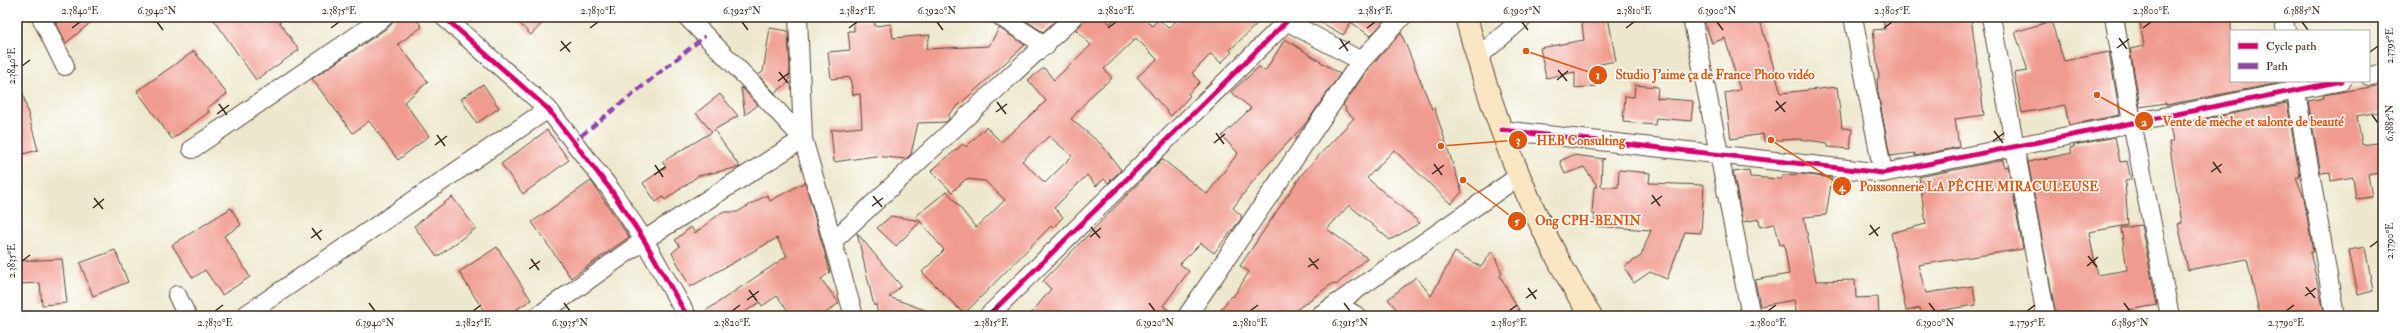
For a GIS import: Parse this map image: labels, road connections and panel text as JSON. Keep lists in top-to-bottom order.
{
  "places": [
    "Studio J'aime ça de France Photo vidéo",
    "Vente de mèche et salonte de beauté",
    "Poissonnerie LA PÊCHE MIRACULEUSE",
    "HEB Consulting",
    "Ong CPH-BENIN"
  ],
  "legend": ["Cycle path", "Path"],
  "coordinates": [
    "2.3840°E",
    "6.3940°N",
    "2.3835°E",
    "2.3830°E",
    "6.3925°N",
    "2.3825°E",
    "6.3920°N",
    "2.3820°E",
    "2.3815°E",
    "6.3905°N",
    "2.3810°E",
    "6.3900°N",
    "2.3805°E",
    "2.3800°E",
    "6.3885°N",
    "2.3795°E",
    "2.3790°E",
    "6.3935°N",
    "6.3915°N",
    "6.3895°N"
  ]
}
